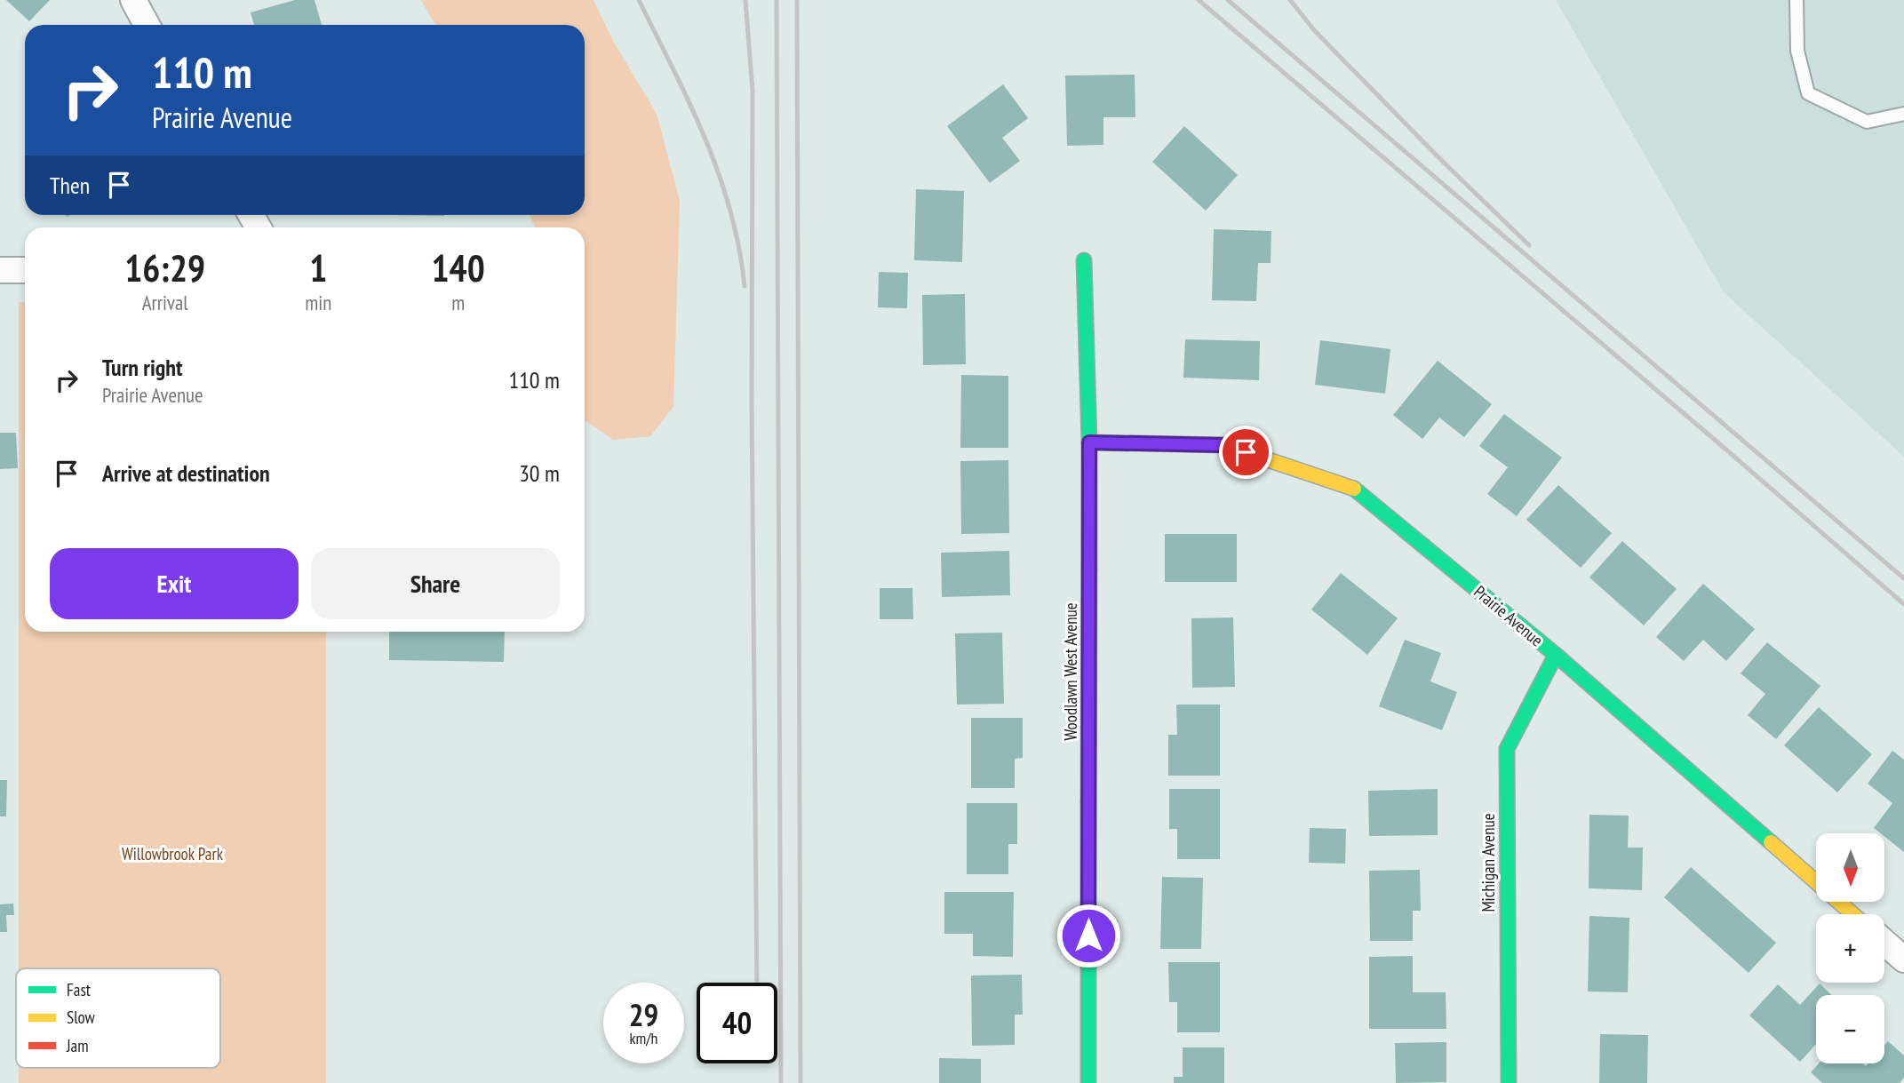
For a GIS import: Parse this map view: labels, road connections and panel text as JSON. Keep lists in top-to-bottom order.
{
  "streets": {
    "street": ["Prairie Avenue", "Woodlawn West Avenue", "Michigan Avenue"]
  },
  "crossings": [
    ["Prairie Avenue", "Woodlawn West Avenue"],
    ["Prairie Avenue", "Michigan Avenue"]
  ],
  "parks": ["Willowbrook Park"],
  "legend": ["Fast", "Slow", "Jam"],
  "north": "bottom",
  "page": {
    "turn": ["110 m", "Prairie Avenue"],
    "then": "Then",
    "eta": [
      "16:29",
      "Arrival",
      "1",
      "min",
      "140",
      "m"
    ],
    "list": [
      {
        "name": "Turn right",
        "note": "Prairie Avenue",
        "value": "110 m"
      },
      {
        "name": "Arrive at destination",
        "value": "30 m"
      }
    ],
    "buttons": ["Exit", "Share"],
    "map_buttons": ["+", "−"],
    "speed": "29 km/h",
    "limit": "40"
  }
}
